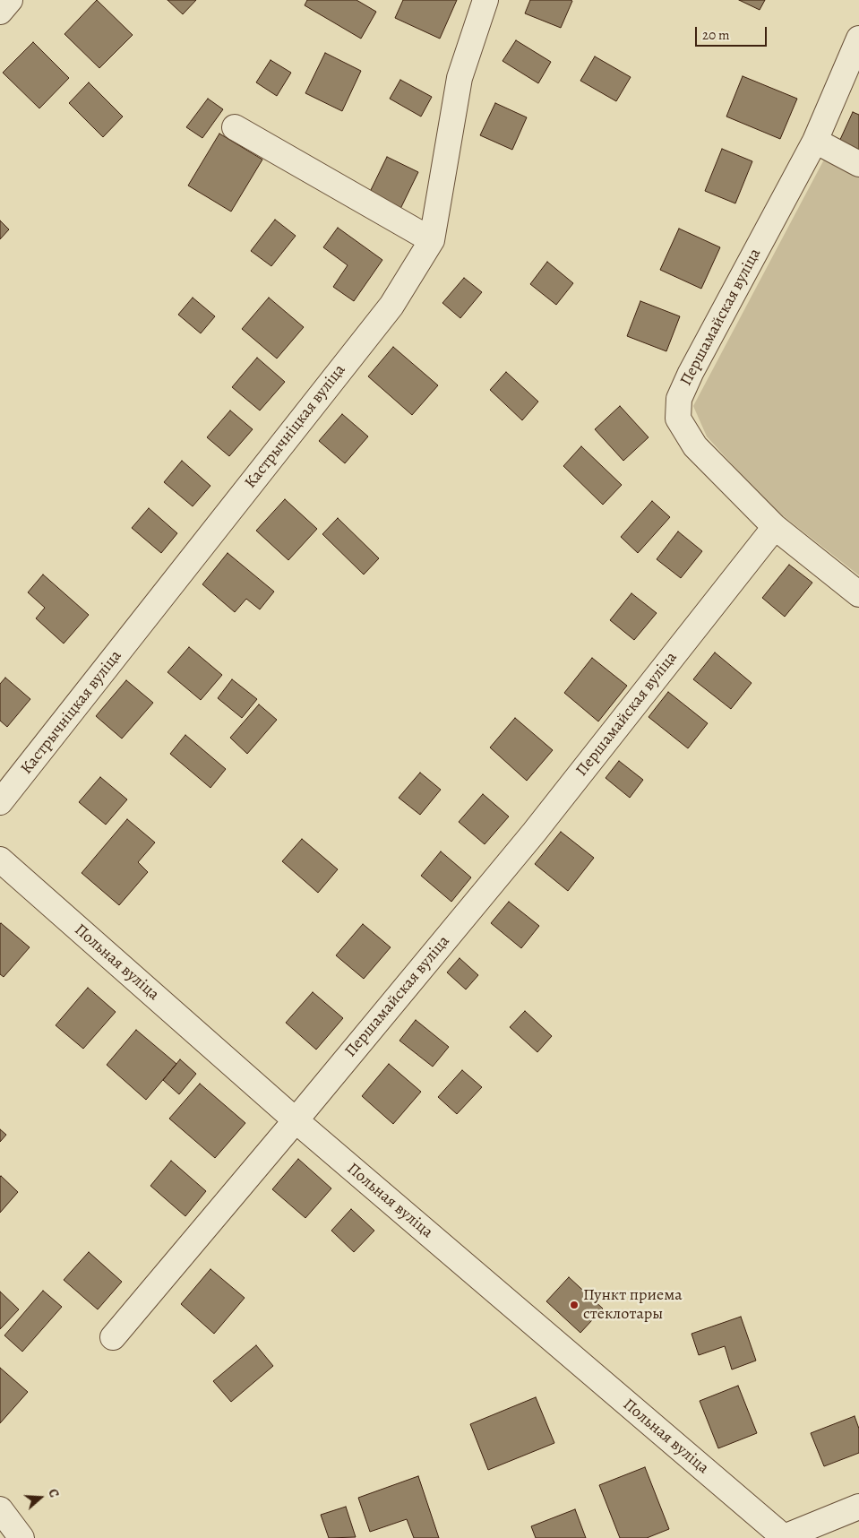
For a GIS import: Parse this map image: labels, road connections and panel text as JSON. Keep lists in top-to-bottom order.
{
  "streets": {
    "street": ["Першамайская вуліца", "Кастрычніцкая вуліца", "Польная вуліца"]
  },
  "crossings": [
    ["Першамайская вуліца", "Польная вуліца"]
  ],
  "places": ["Пункт приема стеклотары"],
  "scale_bar": "20 m",
  "north": "right"
}
